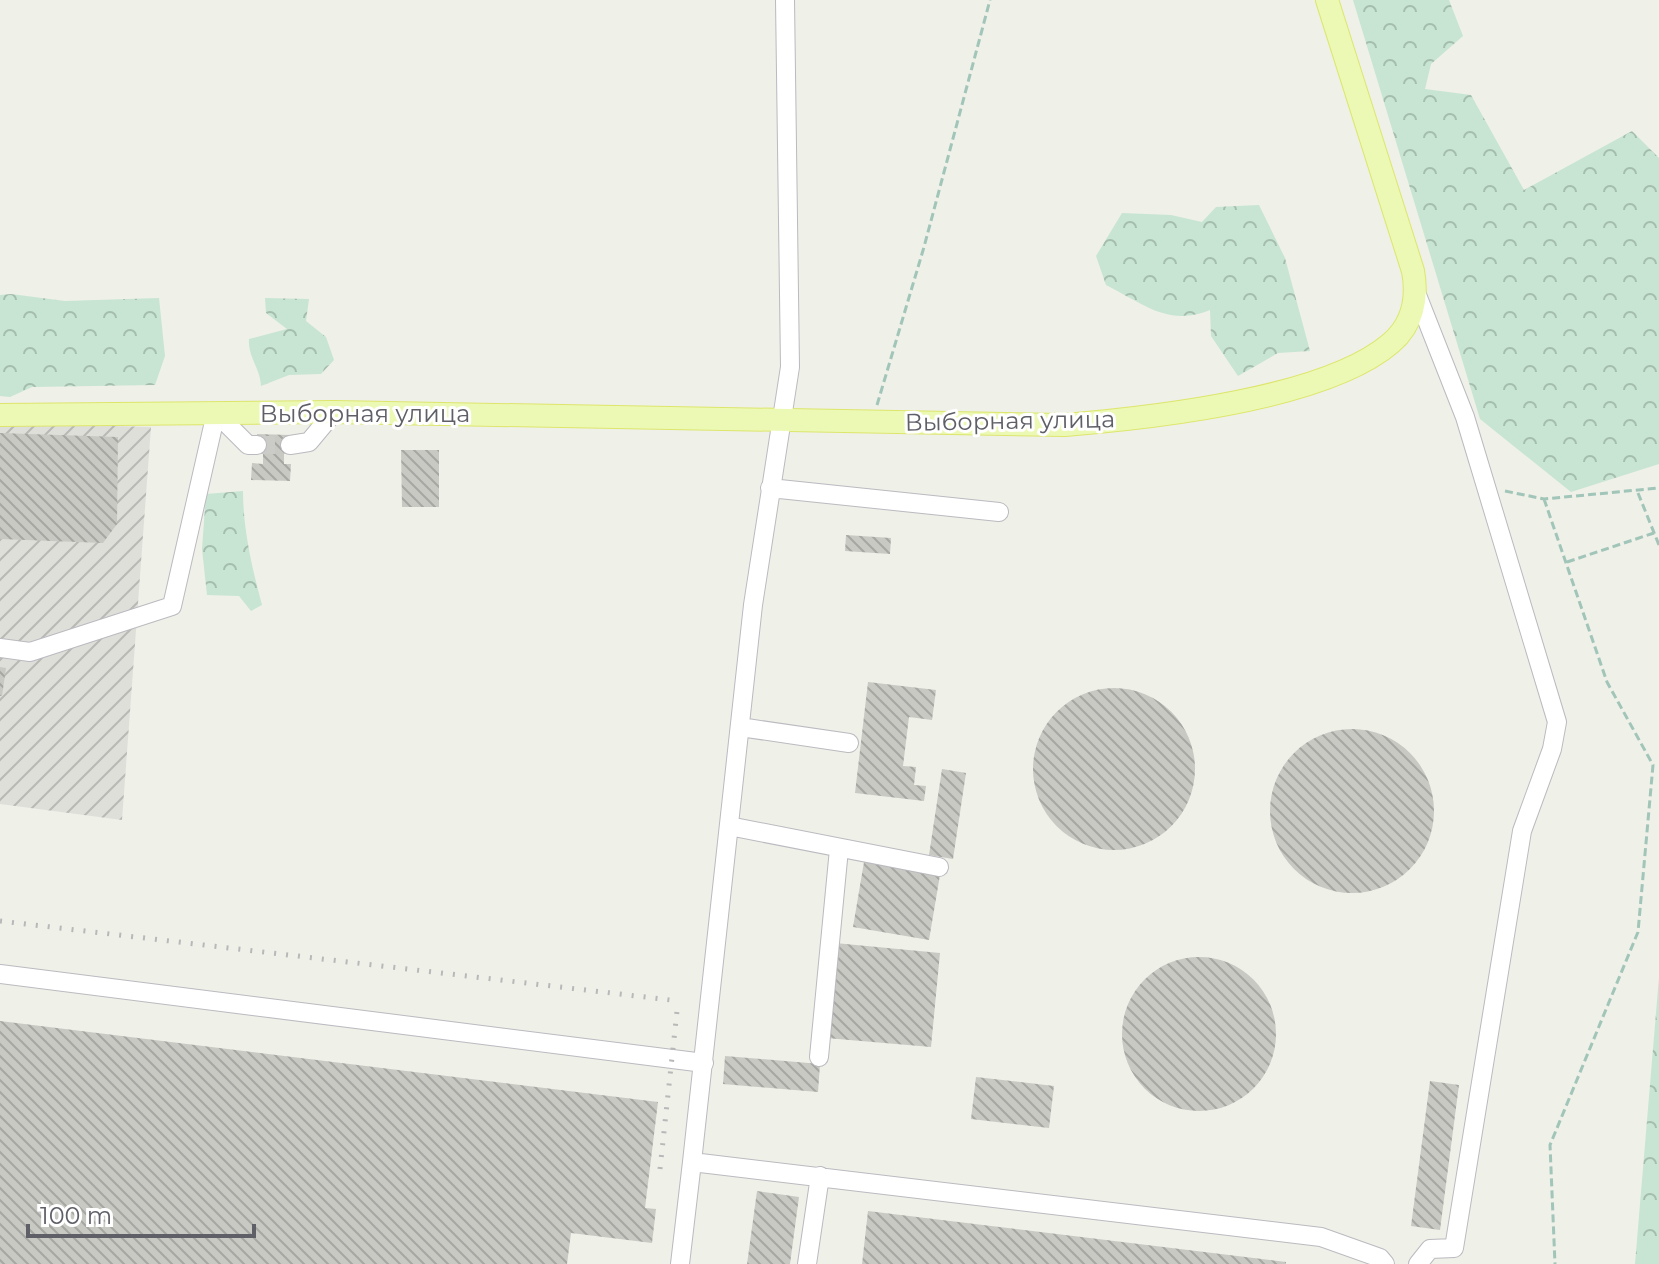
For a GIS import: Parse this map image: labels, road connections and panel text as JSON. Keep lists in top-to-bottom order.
{
  "streets": {
    "main road": ["Выборная улица"]
  },
  "scale_bar": "100 m"
}
